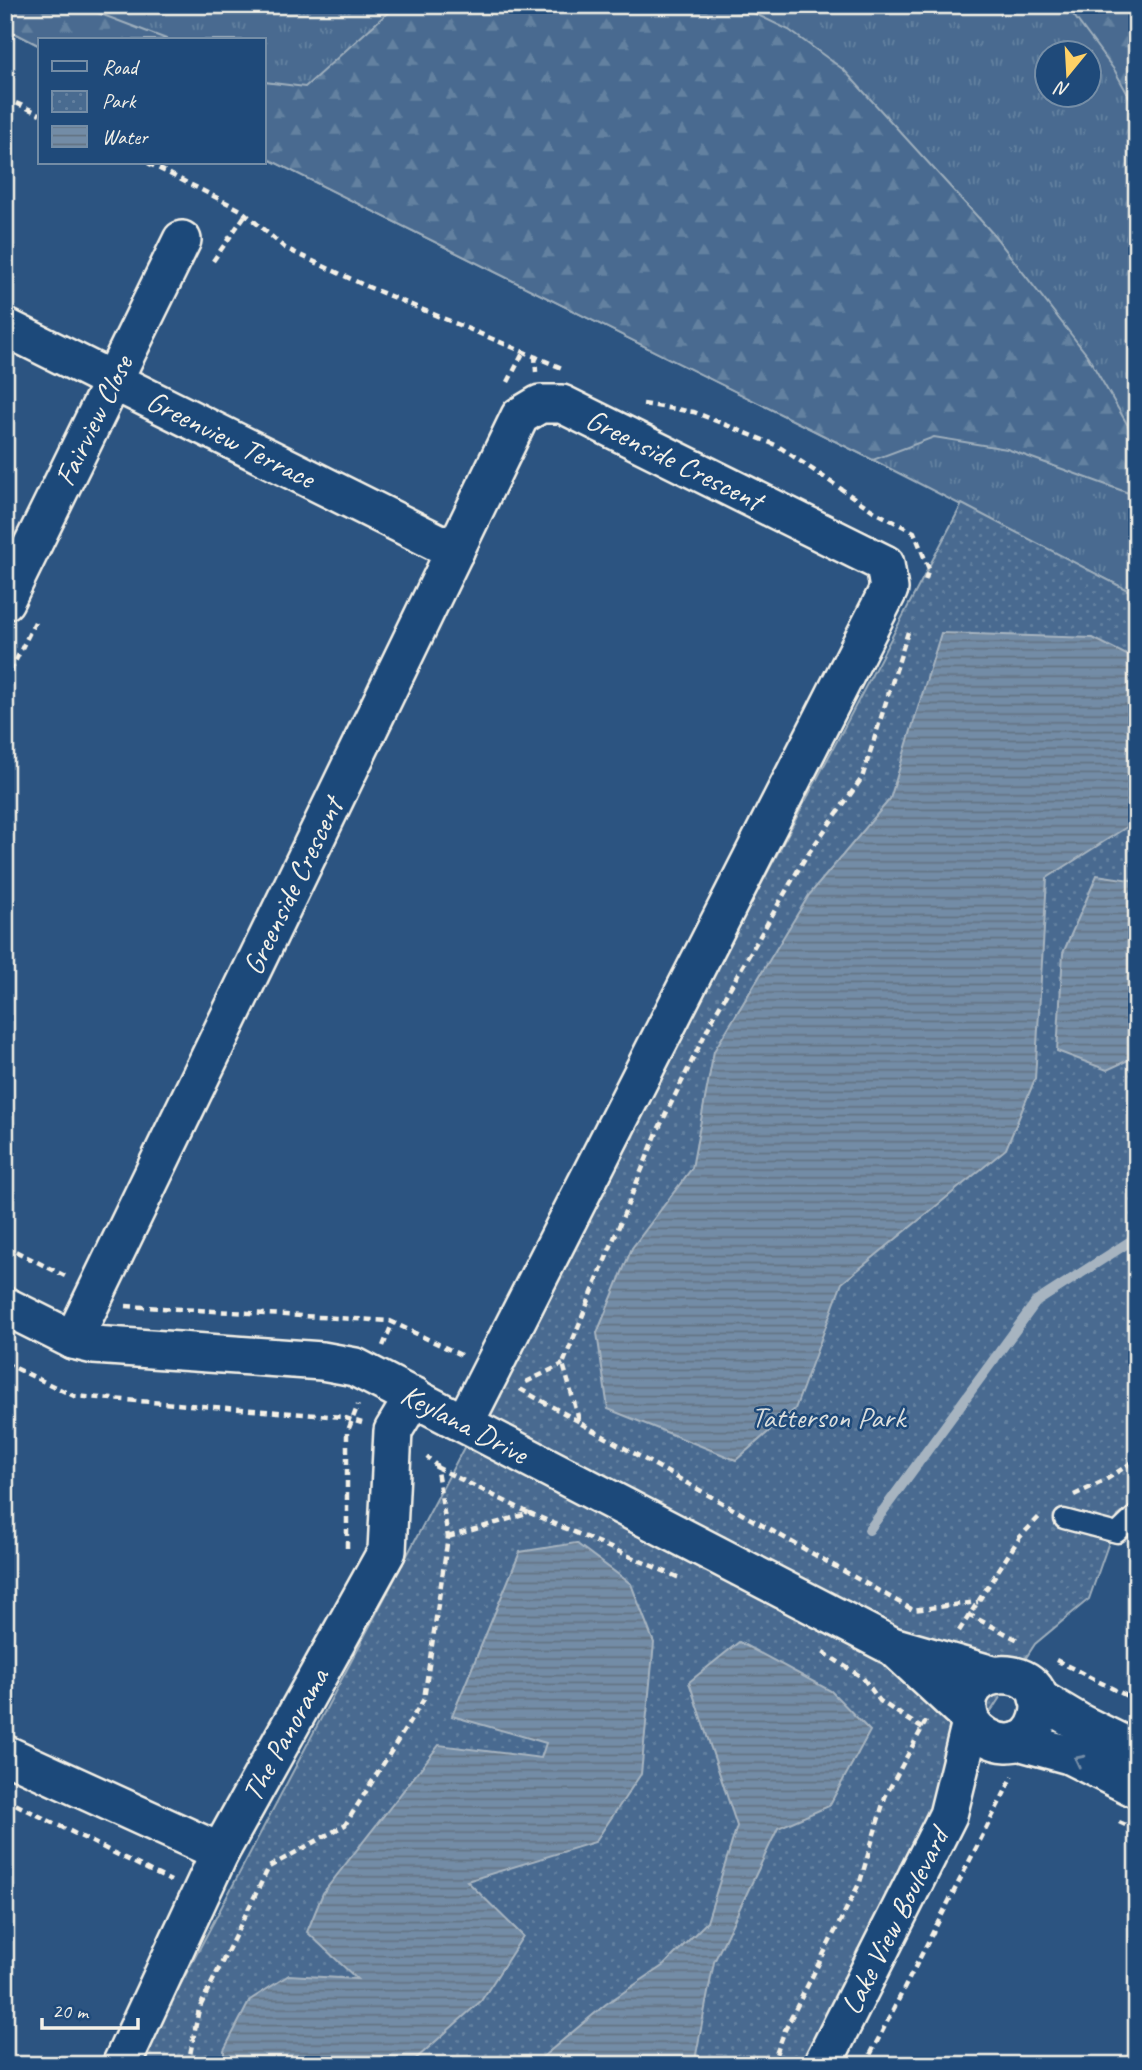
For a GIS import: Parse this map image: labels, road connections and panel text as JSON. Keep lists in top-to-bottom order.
{
  "streets": {
    "street": [
      "Fairview Close",
      "Greenview Terrace",
      "Greenside Crescent",
      "Keylana Drive",
      "The Panorama",
      "Lake View Boulevard"
    ]
  },
  "crossings": [
    ["Fairview Close", "Greenview Terrace"],
    ["Greenview Terrace", "Greenside Crescent"],
    ["Greenside Crescent", "Keylana Drive"],
    ["Keylana Drive", "The Panorama"],
    ["Keylana Drive", "Lake View Boulevard"]
  ],
  "parks": ["Tatterson Park"],
  "legend": ["Road", "Park", "Water"],
  "scale_bar": "20 m",
  "north": "bottom"
}
